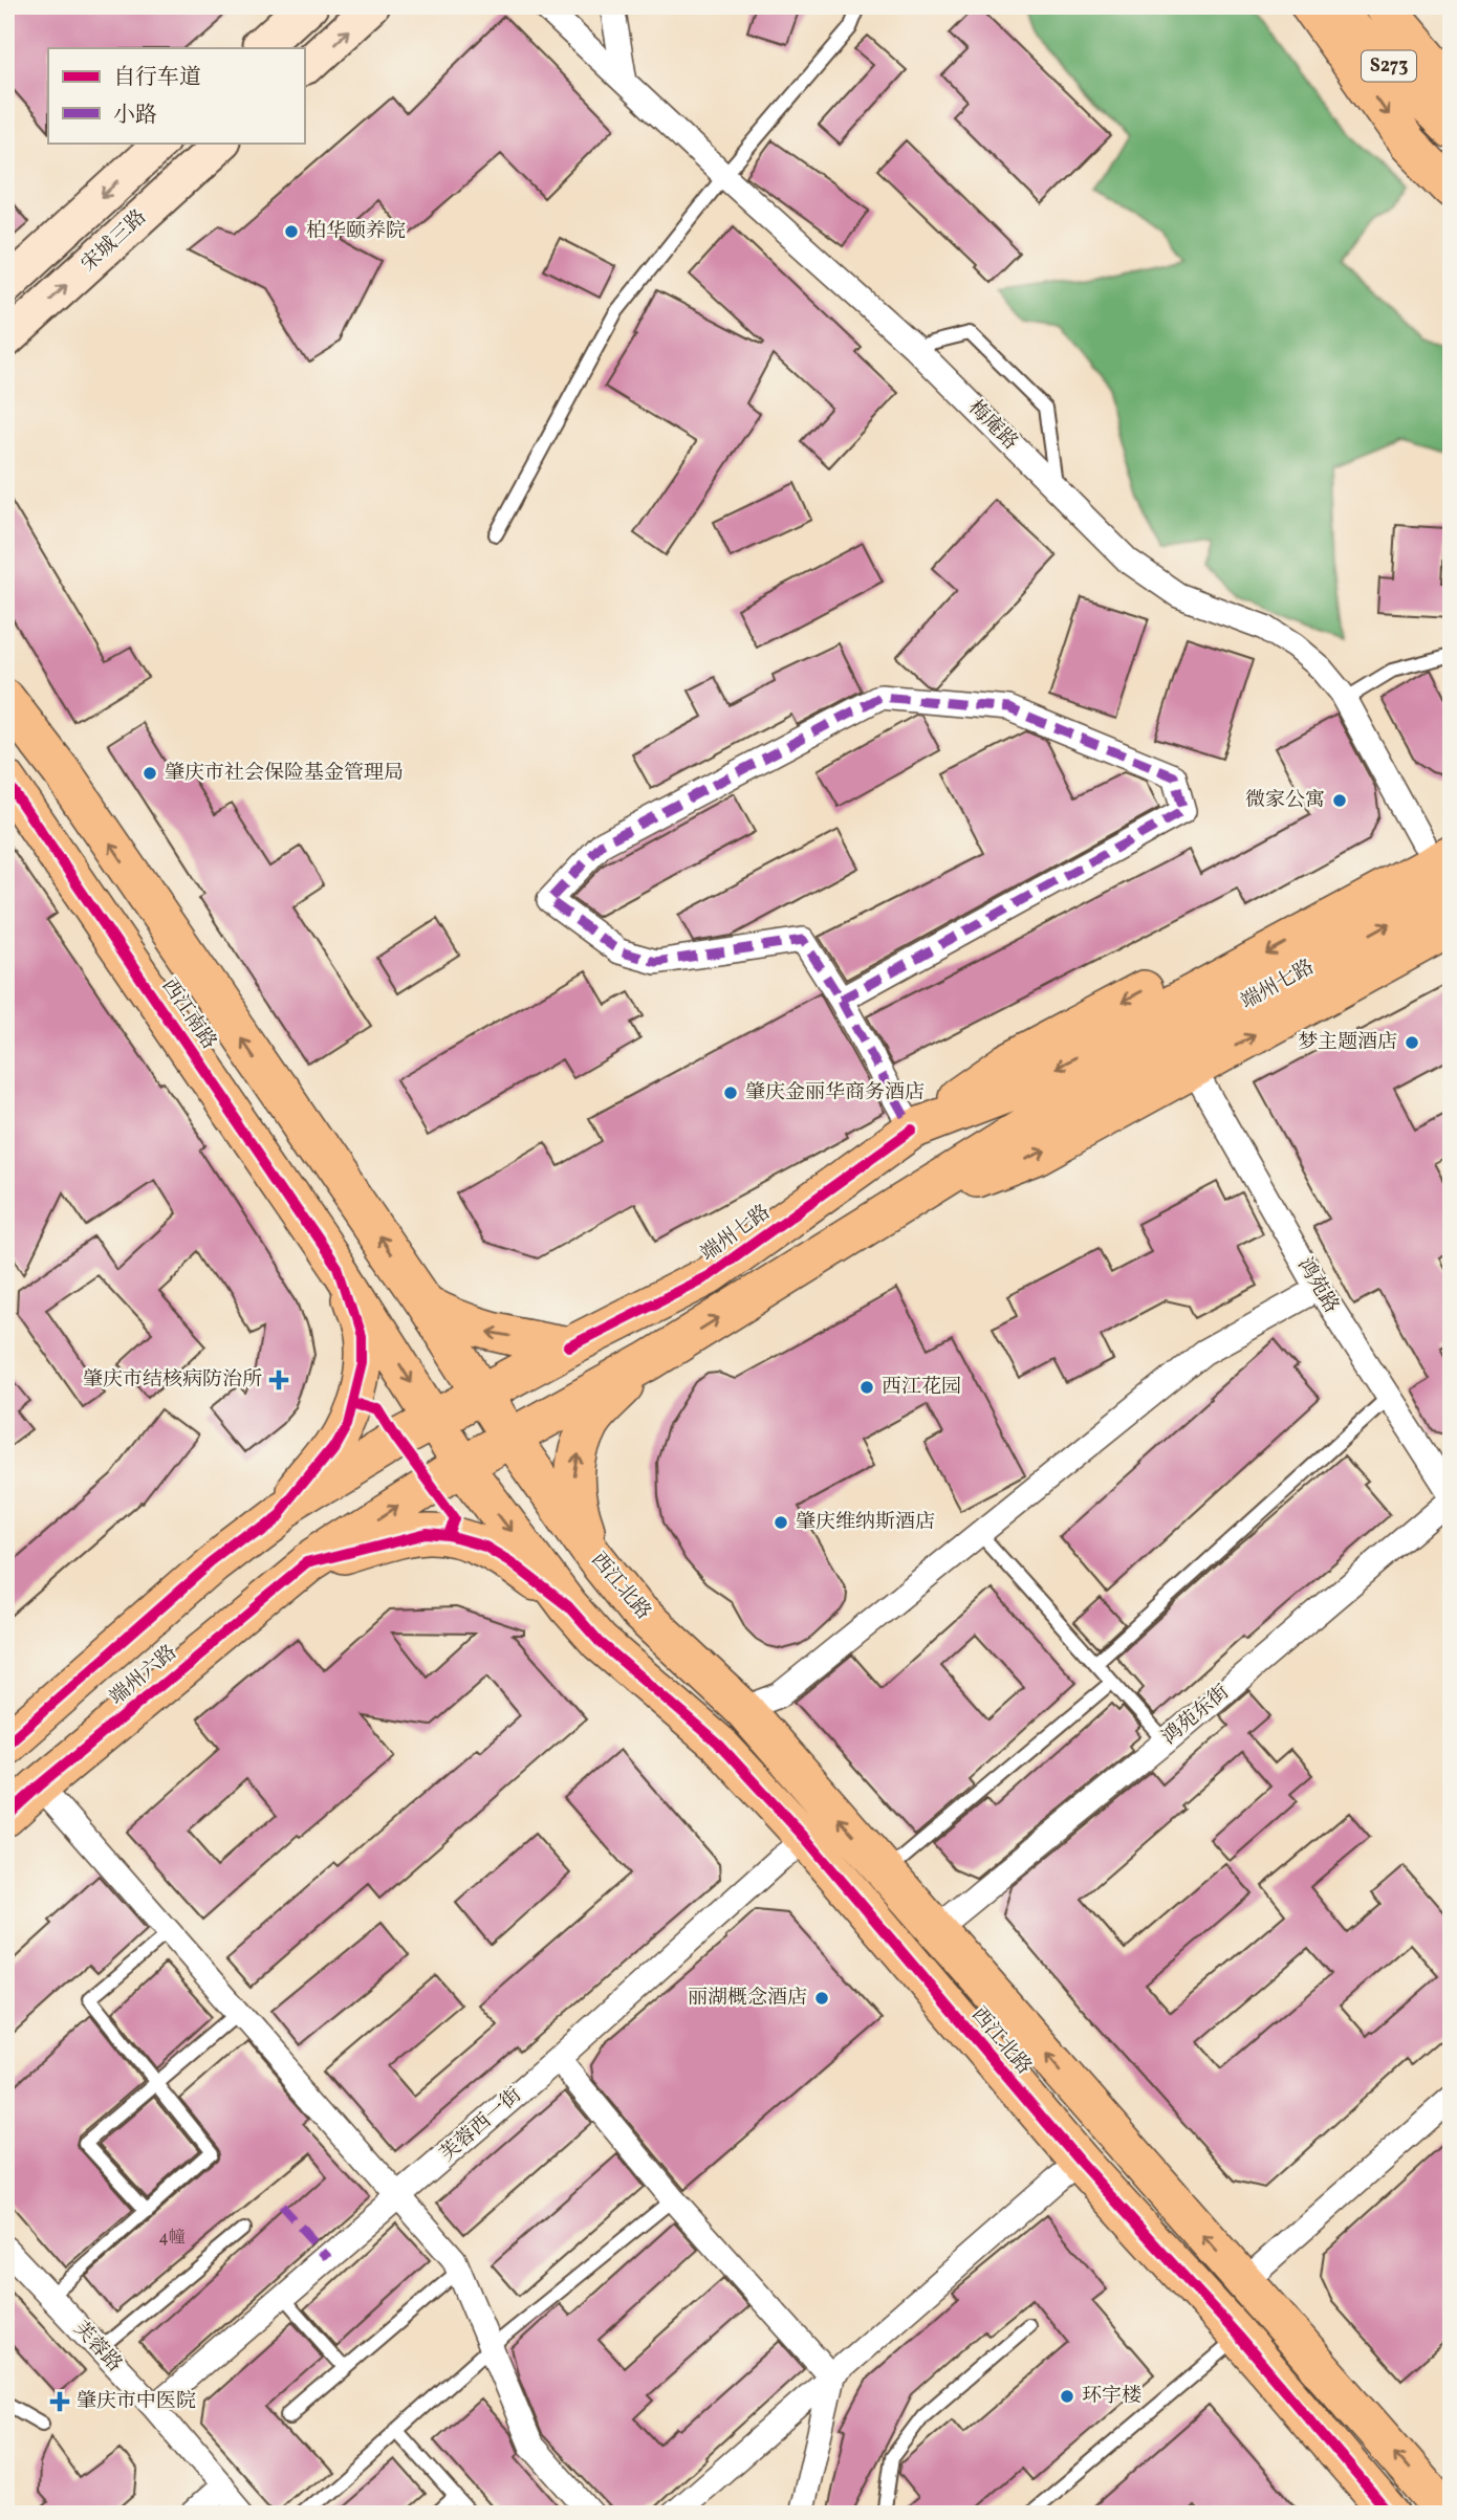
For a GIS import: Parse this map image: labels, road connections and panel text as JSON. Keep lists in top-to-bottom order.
{
  "streets": {
    "main road": [
      "S273",
      "宋城三路",
      "端州七路",
      "西江南路",
      "西江北路",
      "端州六路"
    ],
    "street": [
      "梅庵路",
      "鸿苑路",
      "鸿苑东街",
      "芙蓉西一街",
      "芙蓉路"
    ]
  },
  "crossings": [
    ["梅庵路", "端州七路"],
    ["端州七路", "西江南路"],
    ["端州七路", "西江北路"],
    ["端州七路", "端州六路"],
    ["西江南路", "西江北路"],
    ["西江南路", "端州六路"],
    ["鸿苑路", "鸿苑东街"],
    ["西江北路", "端州六路"],
    ["西江北路", "鸿苑东街"],
    ["西江北路", "芙蓉西一街"],
    ["芙蓉西一街", "芙蓉路"]
  ],
  "places": {
    "other": [
      "柏华颐养院",
      "肇庆市社会保险基金管理局",
      "微家公寓",
      "梦主题酒店",
      "肇庆金丽华商务酒店",
      "西江花园",
      "肇庆维纳斯酒店",
      "丽湖概念酒店",
      "环宇楼"
    ],
    "health": ["肇庆市结核病防治所", "肇庆市中医院"]
  },
  "house_numbers": ["4幢"],
  "legend": ["自行车道", "小路"]
}
